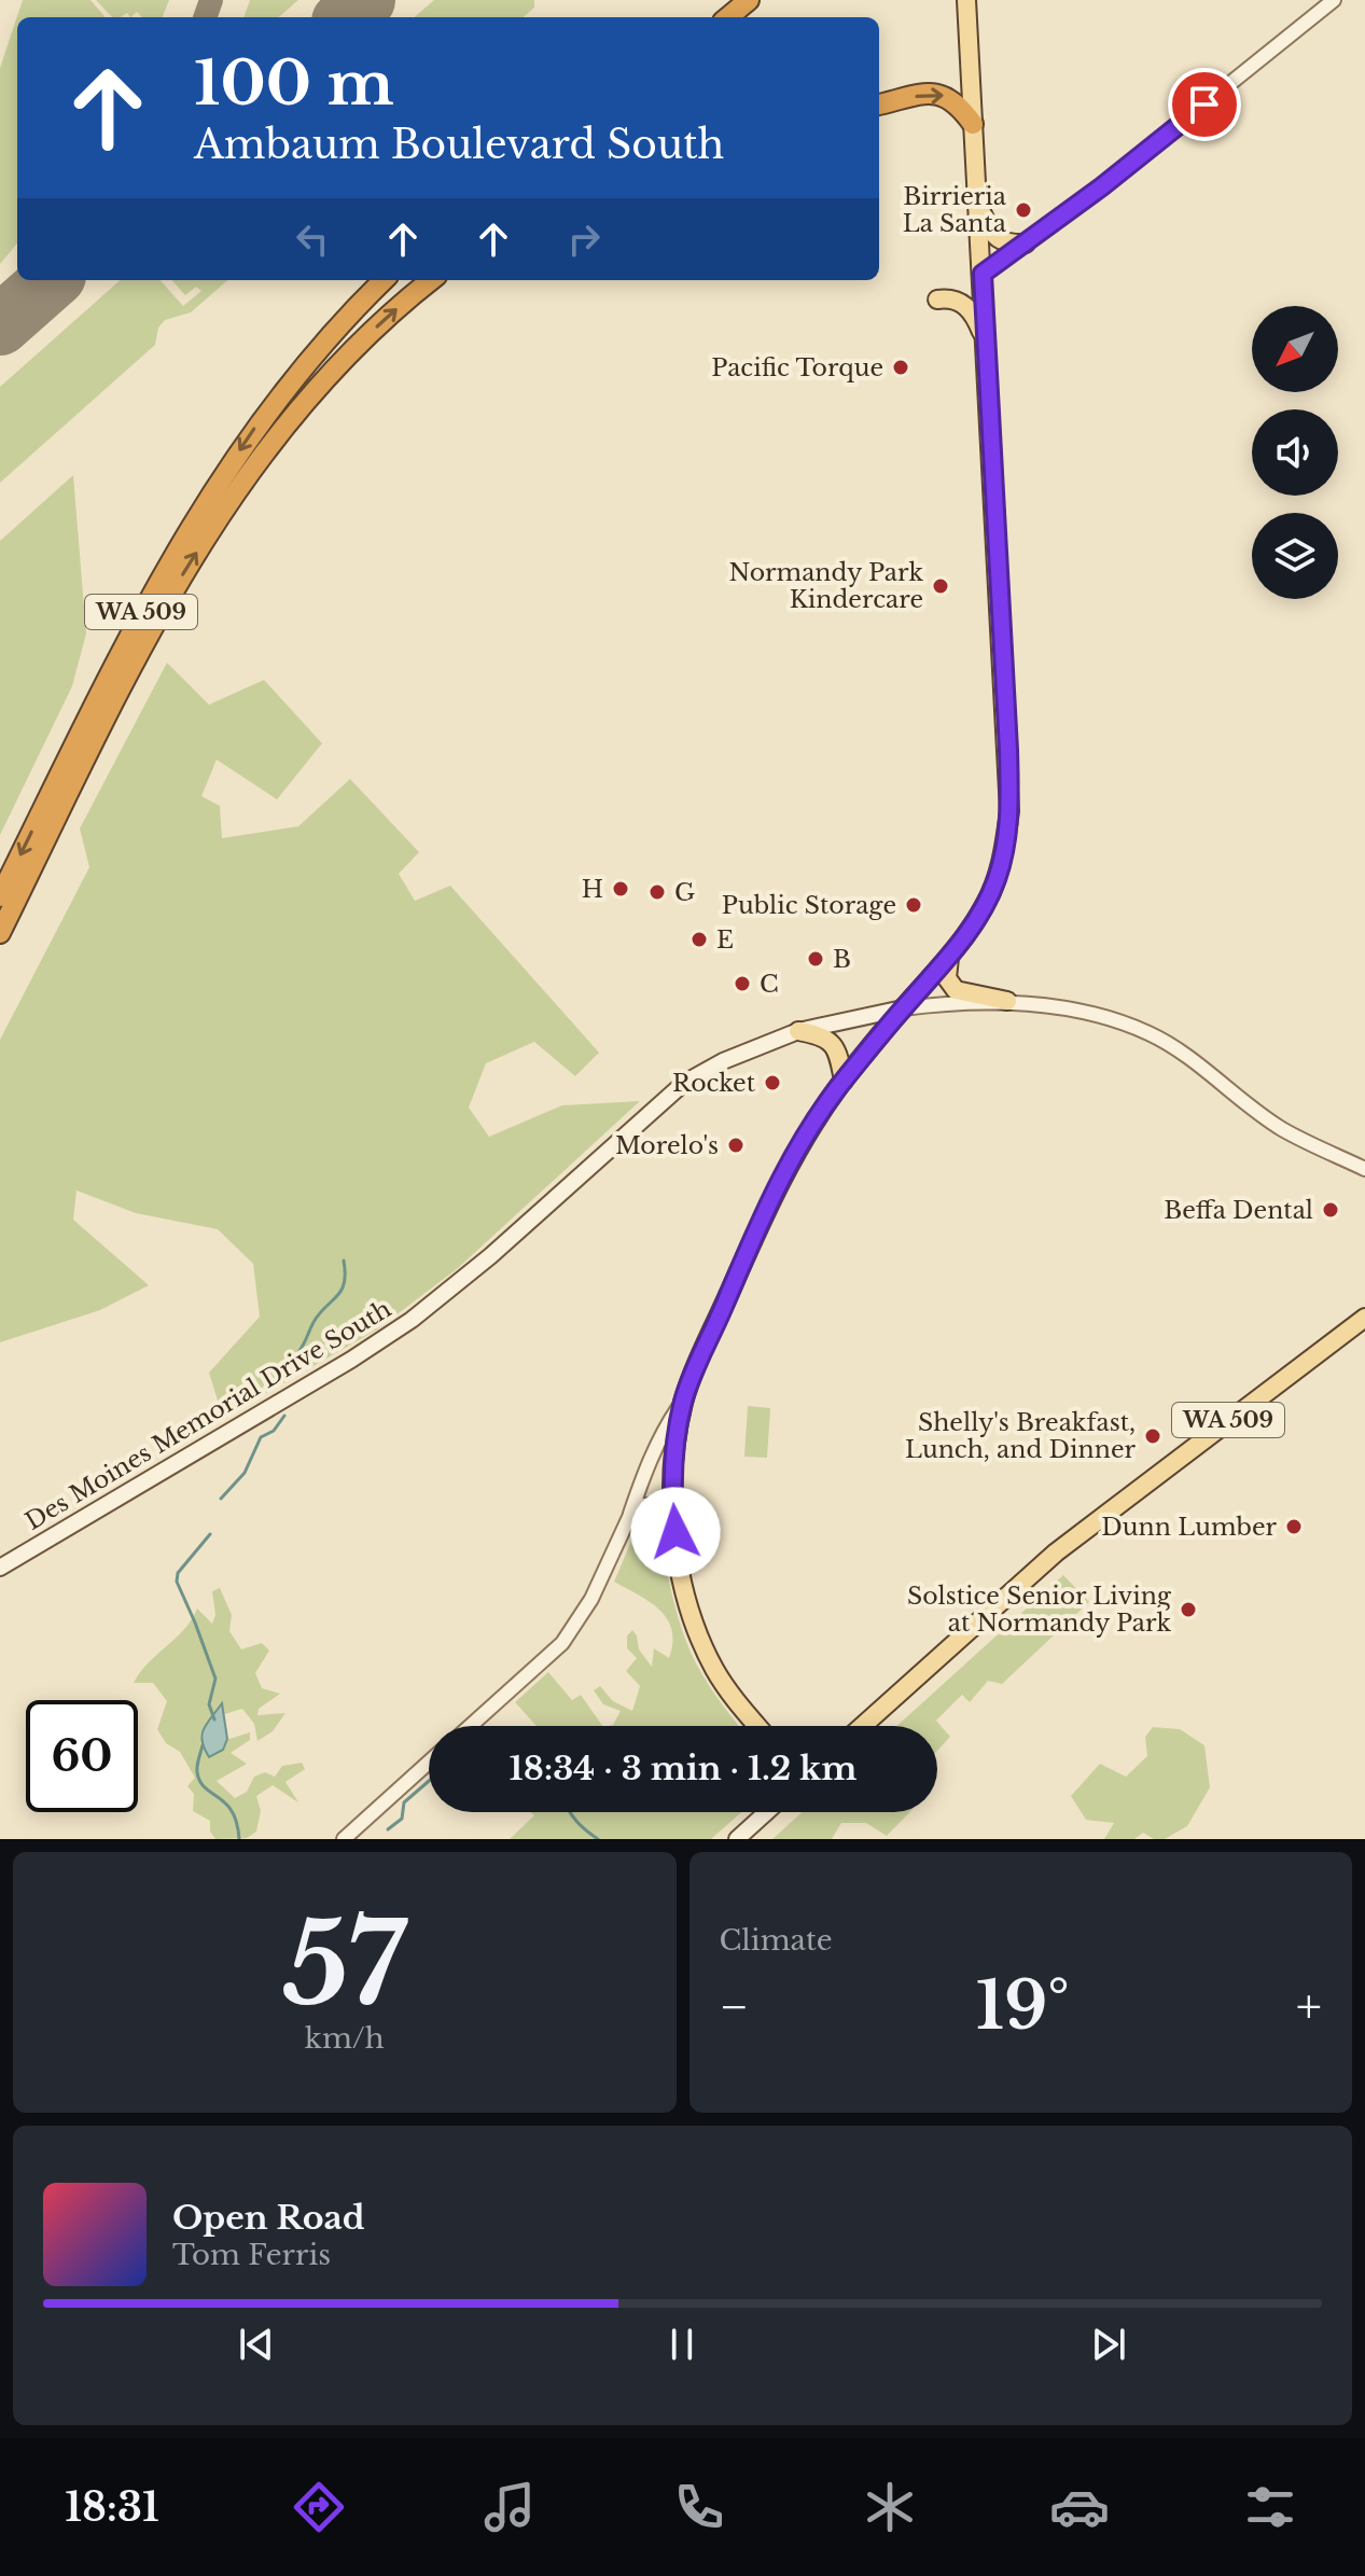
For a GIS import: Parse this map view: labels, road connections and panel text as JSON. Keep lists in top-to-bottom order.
{
  "streets": {
    "highway": ["WA 509"],
    "main road": ["Des Moines Memorial Drive South"]
  },
  "places": [
    "Birrieria La Santa",
    "Pacific Torque",
    "Normandy Park Kindercare",
    "H",
    "G",
    "Public Storage",
    "E",
    "B",
    "C",
    "Rocket",
    "Morelo's",
    "Beffa Dental",
    "Shelly's Breakfast, Lunch, and Dinner",
    "Dunn Lumber",
    "Solstice Senior Living at Normandy Park"
  ],
  "north": "bottom left",
  "page": {
    "turn": ["100 m", "Ambaum Boulevard South"],
    "limit": "60",
    "trip": "18:34 · 3 min · 1.2 km",
    "tile": [
      ["57", "km/h"],
      "Climate"
    ],
    "heat": ["−", "19°", "+"],
    "song": ["Open Road", "Tom Ferris"],
    "tabs": "18:31"
  }
}
